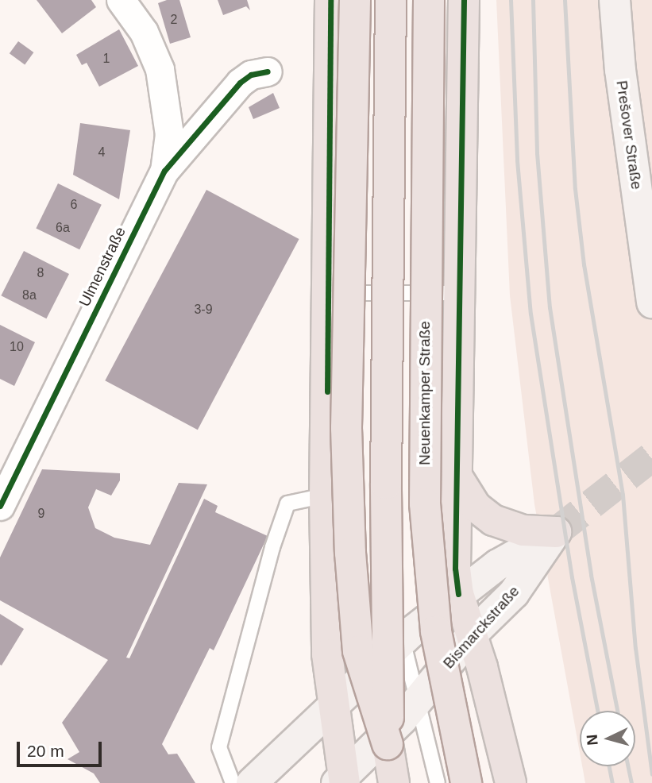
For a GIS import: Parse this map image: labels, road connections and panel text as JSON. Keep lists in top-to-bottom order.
{
  "streets": {
    "main road": ["Prešover Straße", "Neuenkamper Straße", "Bismarckstraße"],
    "street": ["Ulmenstraße"]
  },
  "house_numbers": [
    "2",
    "1",
    "4",
    "6",
    "6a",
    "8",
    "8a",
    "3-9",
    "10",
    "9"
  ],
  "scale_bar": "20 m",
  "north": "left"
}
